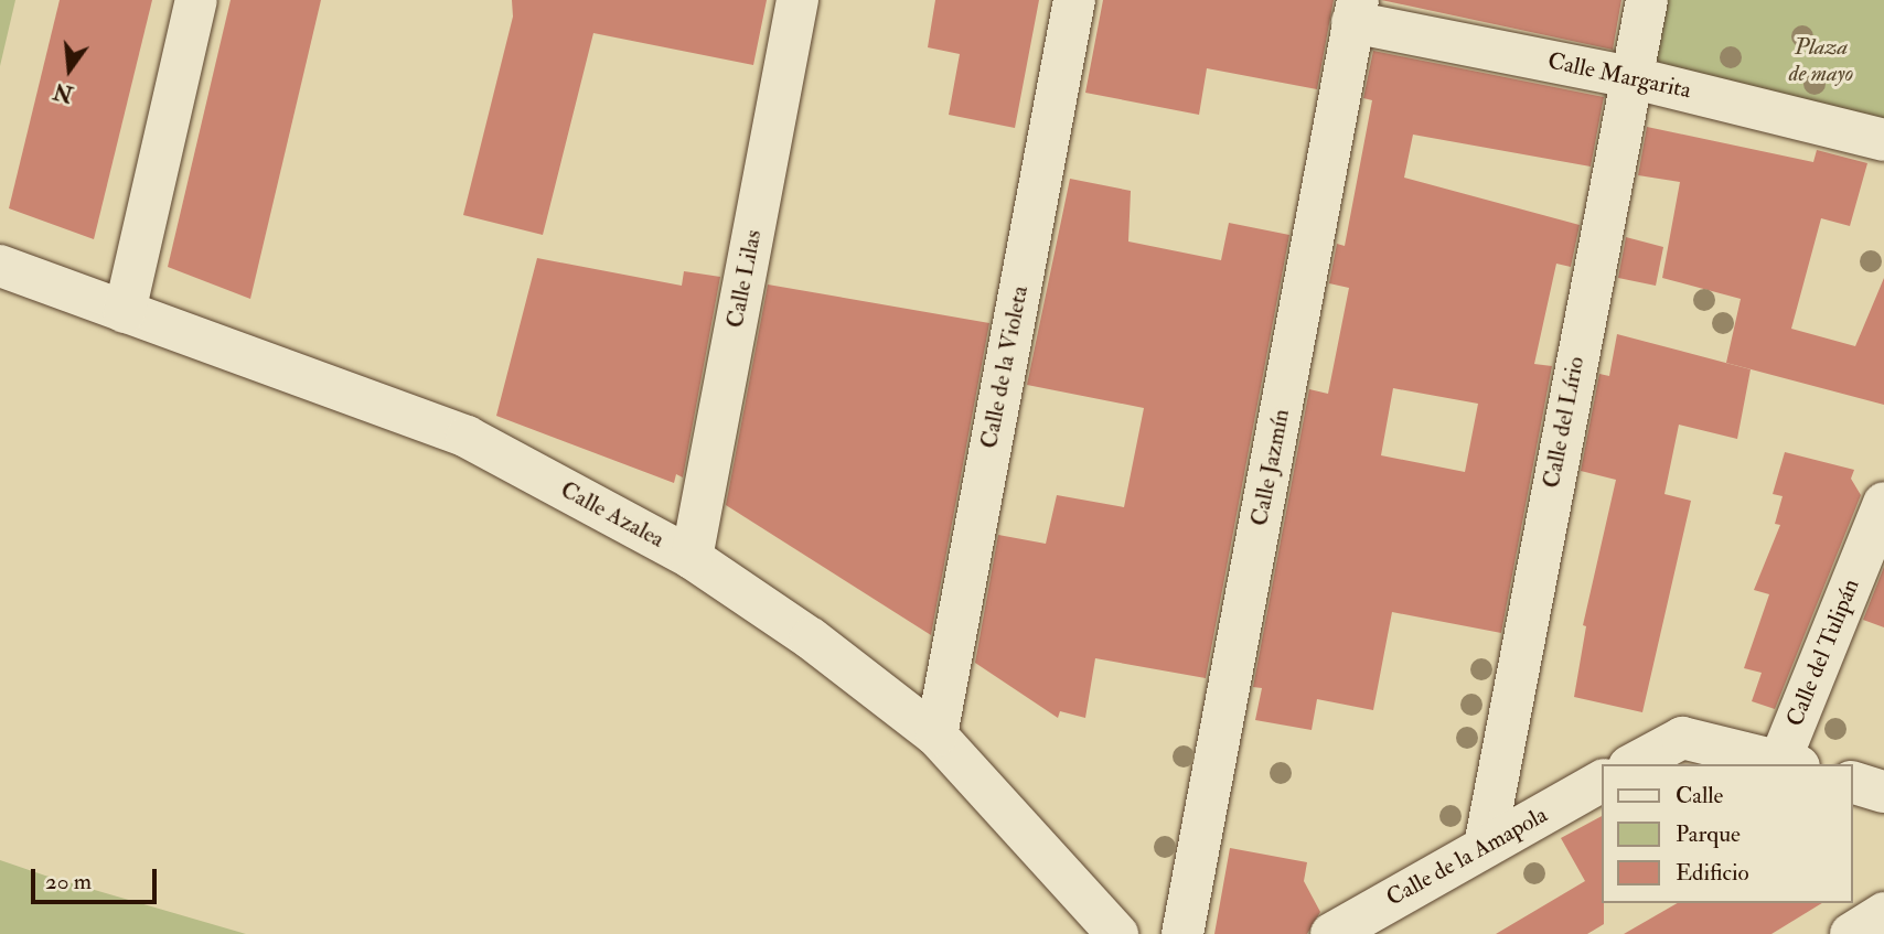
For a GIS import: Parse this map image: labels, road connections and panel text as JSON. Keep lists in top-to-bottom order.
{
  "streets": {
    "street": [
      "Calle Margarita",
      "Calle Lilas",
      "Calle de la Violeta",
      "Calle del Lírio",
      "Calle Jazmín",
      "Calle Azalea",
      "Calle del Tulipán",
      "Calle de la Amapola"
    ]
  },
  "crossings": [
    ["Calle Margarita", "Calle del Lírio"],
    ["Calle Margarita", "Calle Jazmín"],
    ["Calle Lilas", "Calle Azalea"],
    ["Calle de la Violeta", "Calle Azalea"],
    ["Calle del Lírio", "Calle de la Amapola"]
  ],
  "parks": ["Plaza de mayo"],
  "legend": ["Calle", "Parque", "Edificio"],
  "scale_bar": "20 m",
  "north": "bottom"
}
